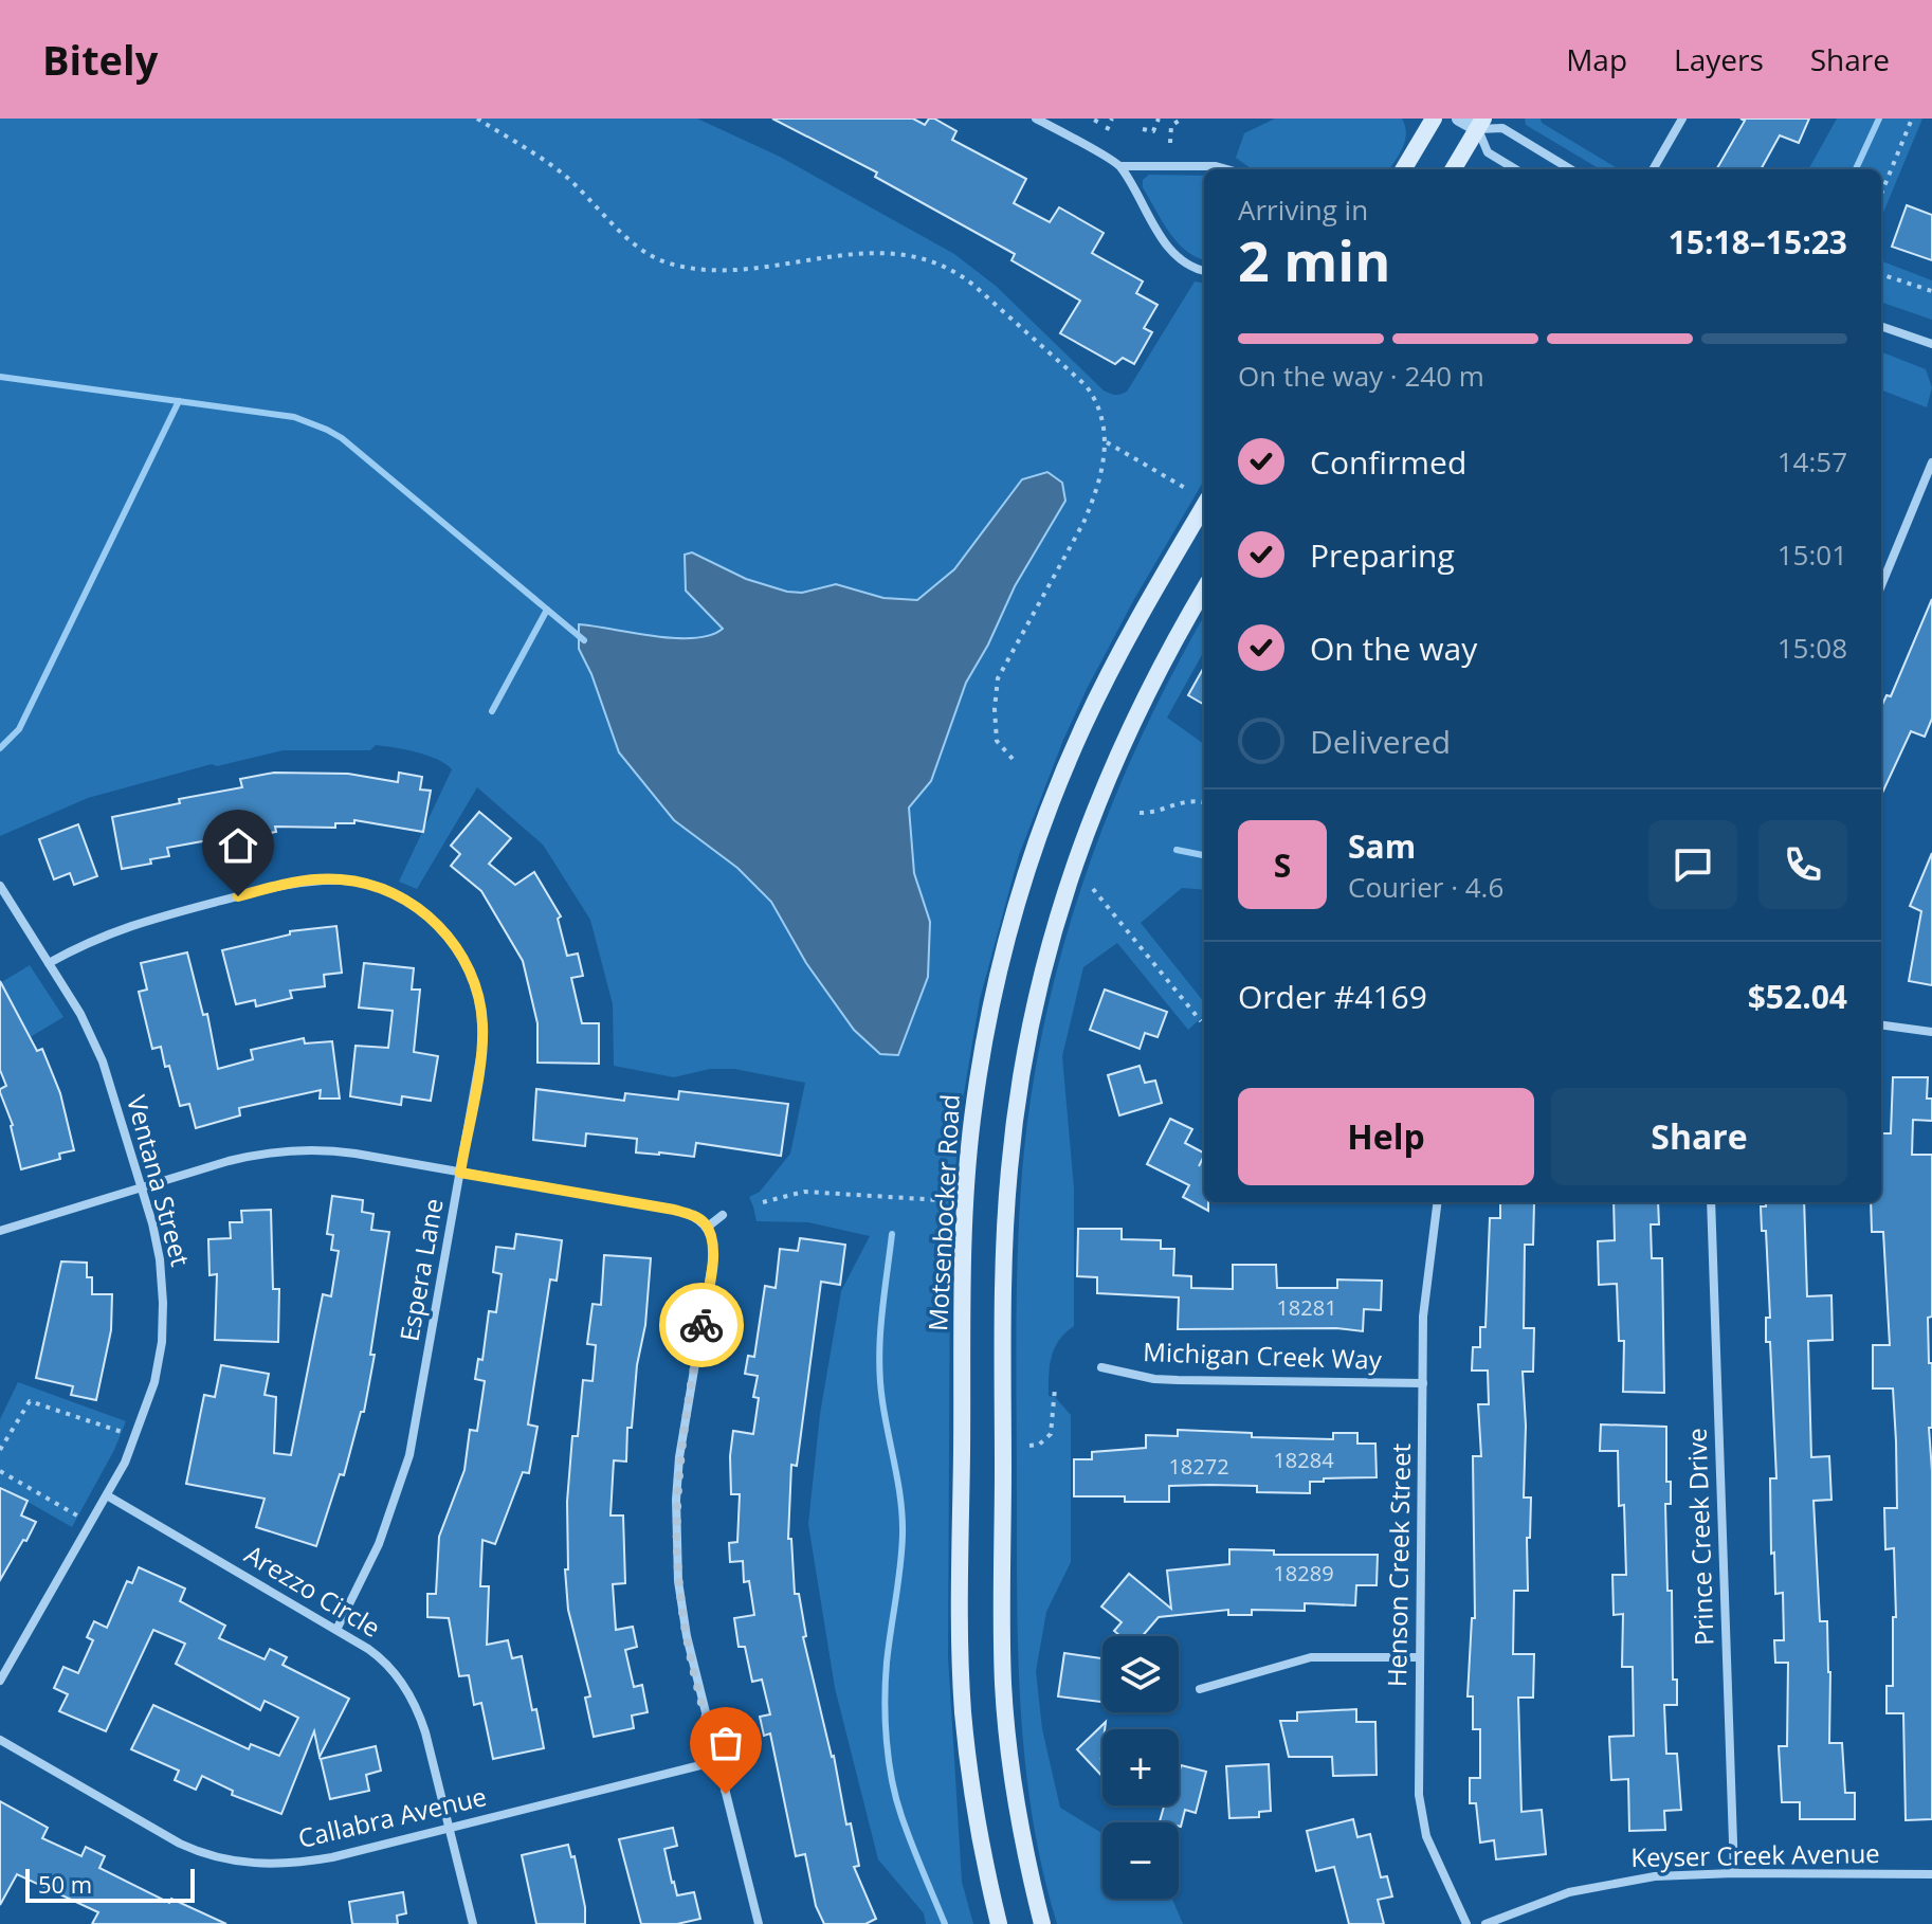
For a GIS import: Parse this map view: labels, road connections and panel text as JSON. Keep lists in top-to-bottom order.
{
  "streets": {
    "main road": ["Motsenbocker Road"],
    "street": [
      "Ventana Street",
      "Espera Lane",
      "Michigan Creek Way",
      "Prince Creek Drive",
      "Henson Creek Street",
      "Arezzo Circle",
      "Callabra Avenue",
      "Keyser Creek Avenue"
    ]
  },
  "crossings": [
    ["Ventana Street", "Espera Lane"],
    ["Ventana Street", "Arezzo Circle"],
    ["Espera Lane", "Arezzo Circle"],
    ["Michigan Creek Way", "Henson Creek Street"],
    ["Prince Creek Drive", "Keyser Creek Avenue"],
    ["Arezzo Circle", "Callabra Avenue"]
  ],
  "house_numbers": [
    "18281",
    "18284",
    "18272",
    "18289"
  ],
  "scale_bar": "50 m",
  "page": {
    "header": "Bitely",
    "nav": ["Map", "Layers", "Share"],
    "heading": ["2 min", "Arriving in", "15:18–15:23"],
    "panel": [
      "Sam",
      "Courier · 4.6",
      "Order #4169",
      "$52.04"
    ],
    "bar": "On the way · 240 m",
    "list": [
      ["Confirmed", "14:57"],
      ["Preparing", "15:01"],
      ["On the way", "15:08"],
      "Delivered"
    ],
    "round": "S",
    "buttons": ["Help", "Share"],
    "map_buttons": ["+", "−"],
    "scale": "50 m"
  }
}
